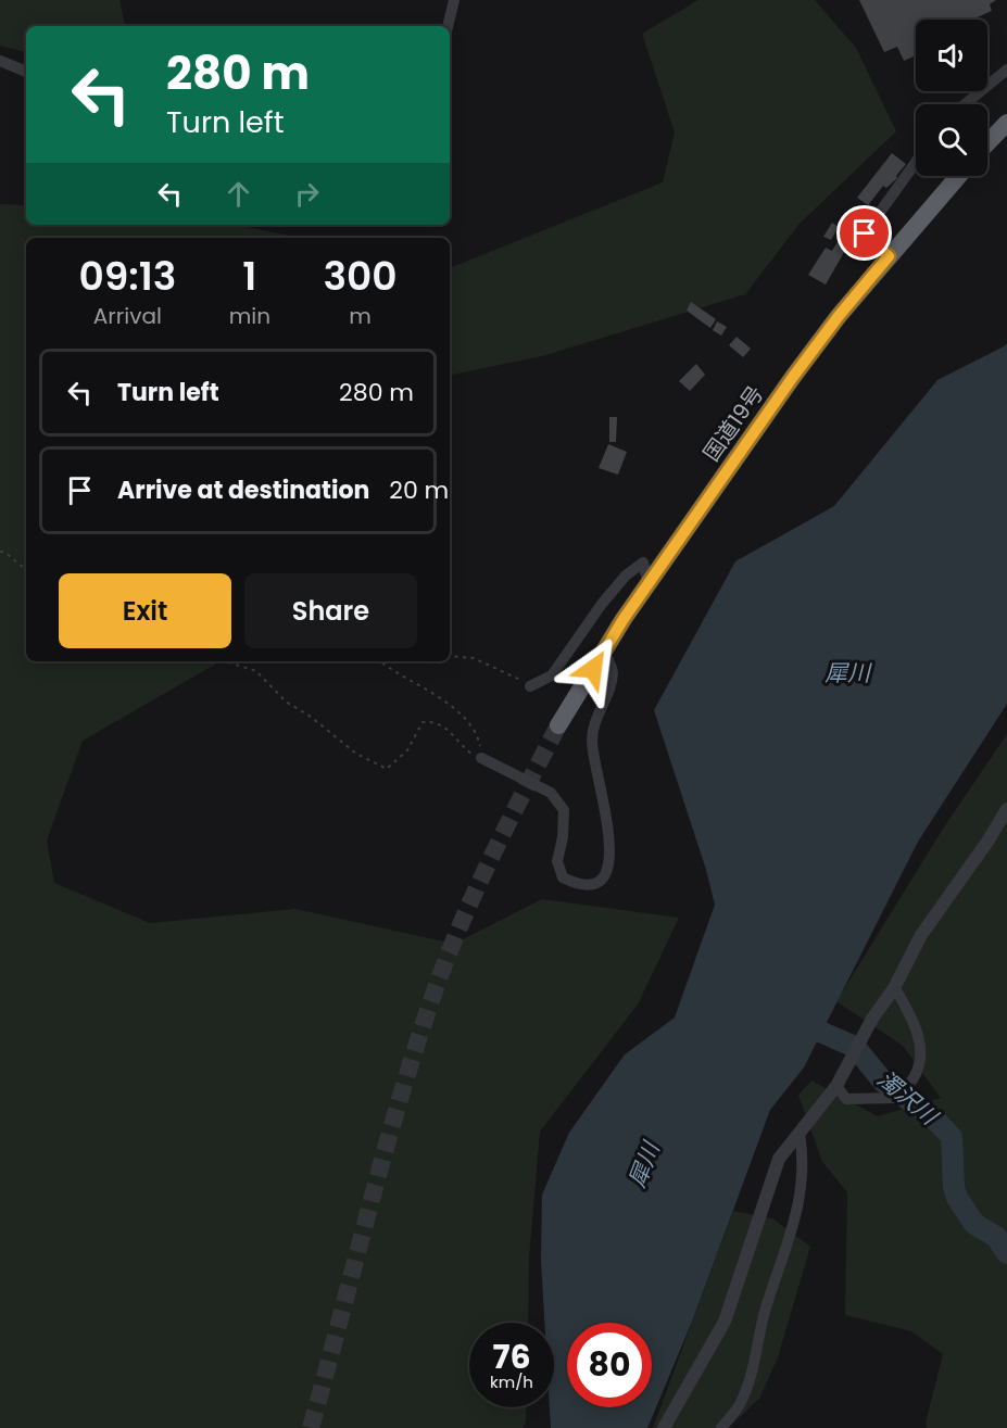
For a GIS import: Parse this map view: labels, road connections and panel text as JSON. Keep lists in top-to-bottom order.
{
  "streets": {
    "highway": ["国道19号"]
  },
  "water": ["犀川", "濁沢川"],
  "page": {
    "turn": ["280 m", "Turn left"],
    "eta": [
      "09:13",
      "Arrival",
      "1",
      "min",
      "300",
      "m"
    ],
    "list": [
      {
        "name": "Turn left",
        "value": "280 m"
      },
      {
        "name": "Arrive at destination",
        "value": "20 m"
      }
    ],
    "buttons": ["Exit", "Share"],
    "speed": "76 km/h",
    "limit": "80"
  }
}
